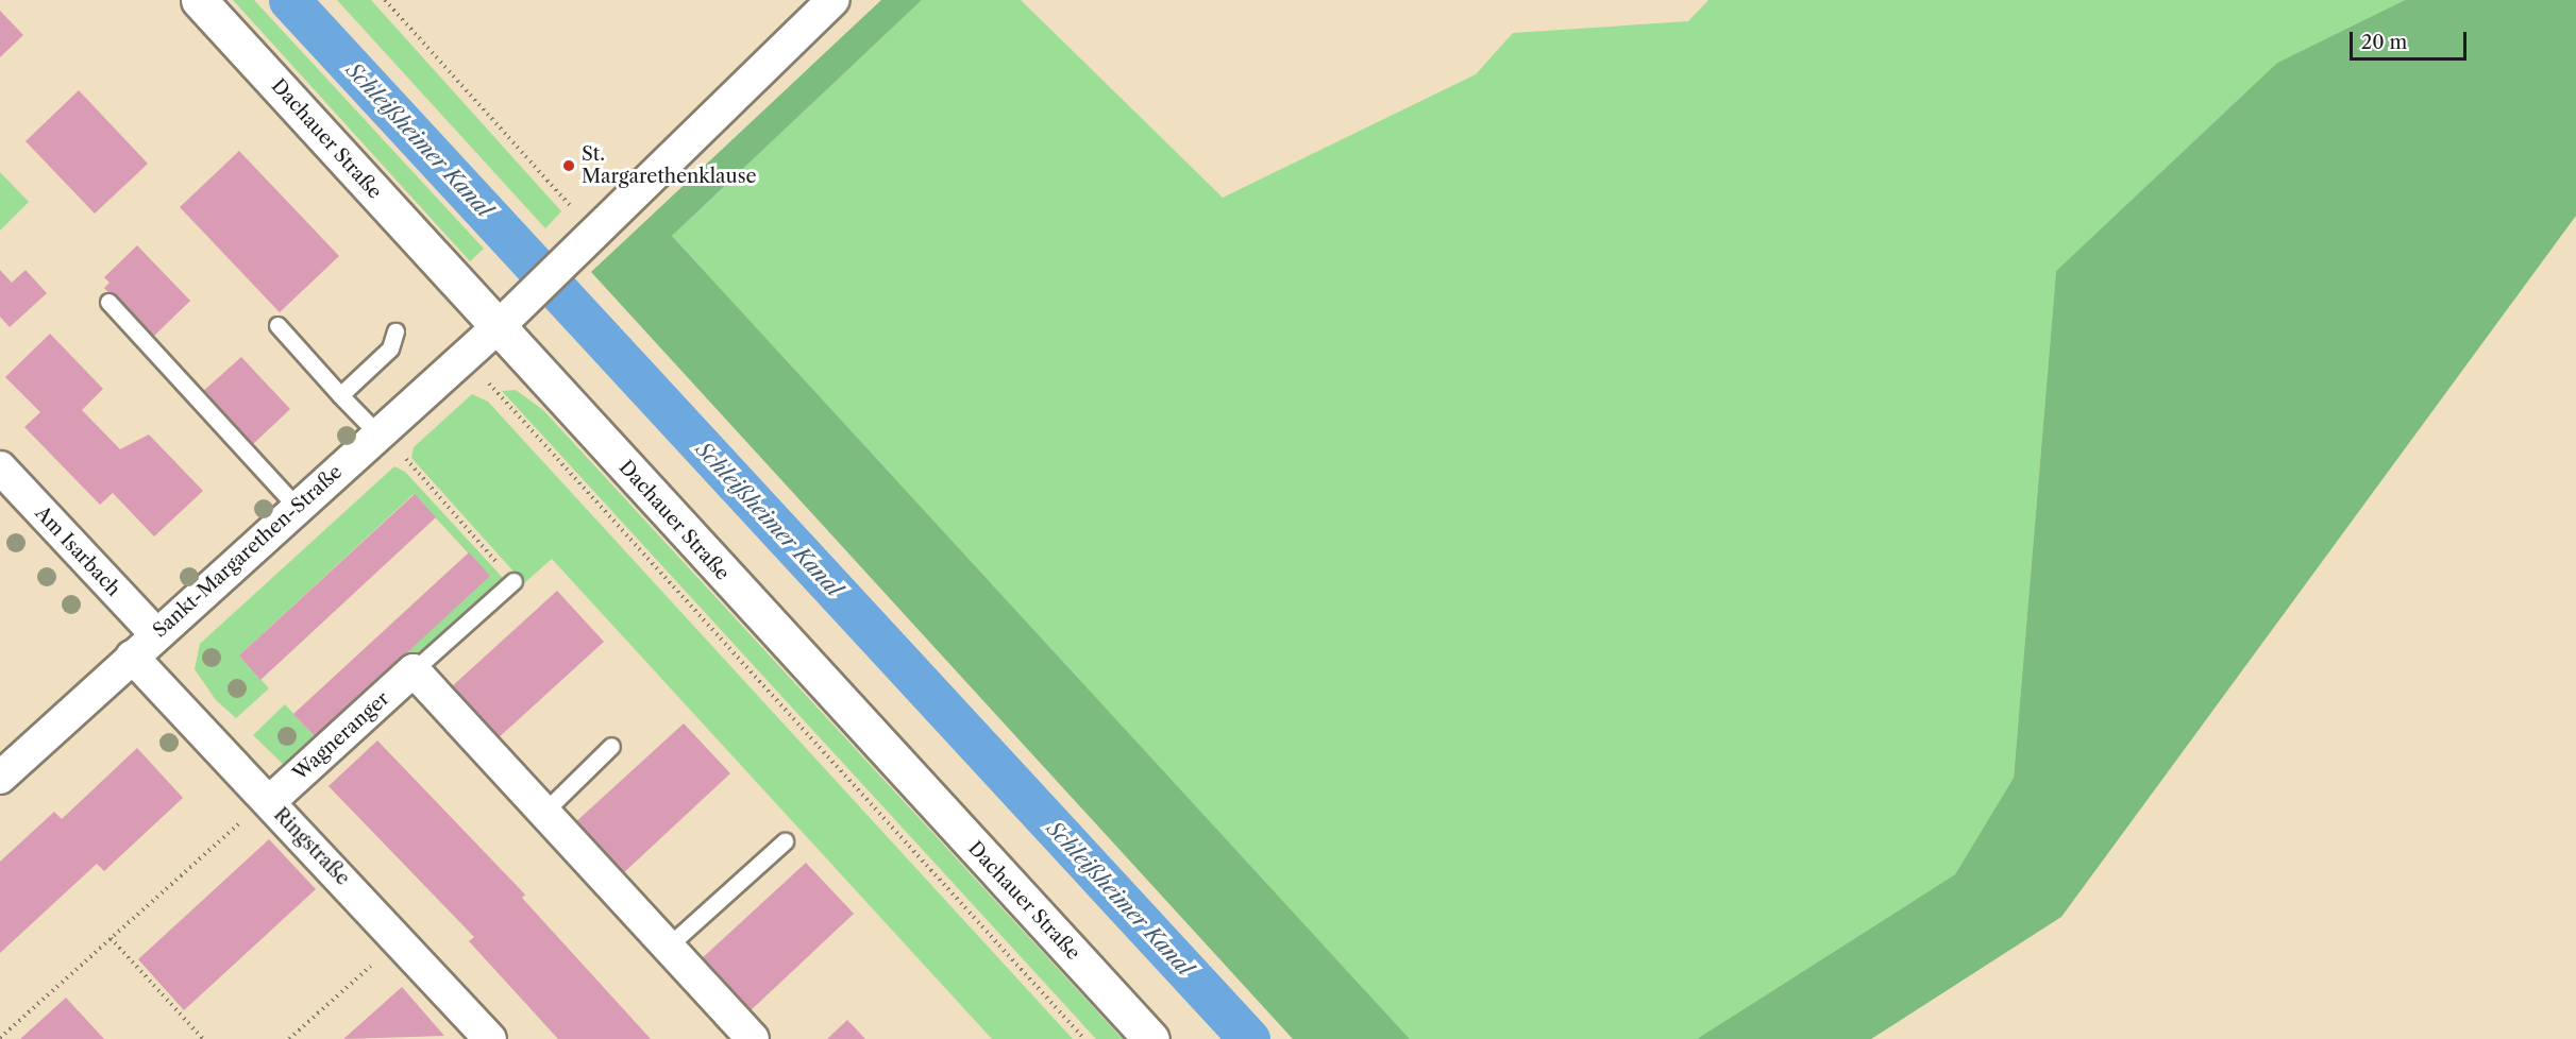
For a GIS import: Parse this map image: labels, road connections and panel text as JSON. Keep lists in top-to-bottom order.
{
  "streets": {
    "main road": ["Dachauer Straße"],
    "street": [
      "Am Isarbach",
      "Sankt-Margarethen-Straße",
      "Wagneranger",
      "Ringstraße"
    ]
  },
  "crossings": [
    ["Dachauer Straße", "Sankt-Margarethen-Straße"],
    ["Am Isarbach", "Sankt-Margarethen-Straße"],
    ["Sankt-Margarethen-Straße", "Ringstraße"],
    ["Wagneranger", "Ringstraße"]
  ],
  "water": ["Schleißheimer Kanal"],
  "places": ["St. Margarethenklause"],
  "scale_bar": "20 m"
}
